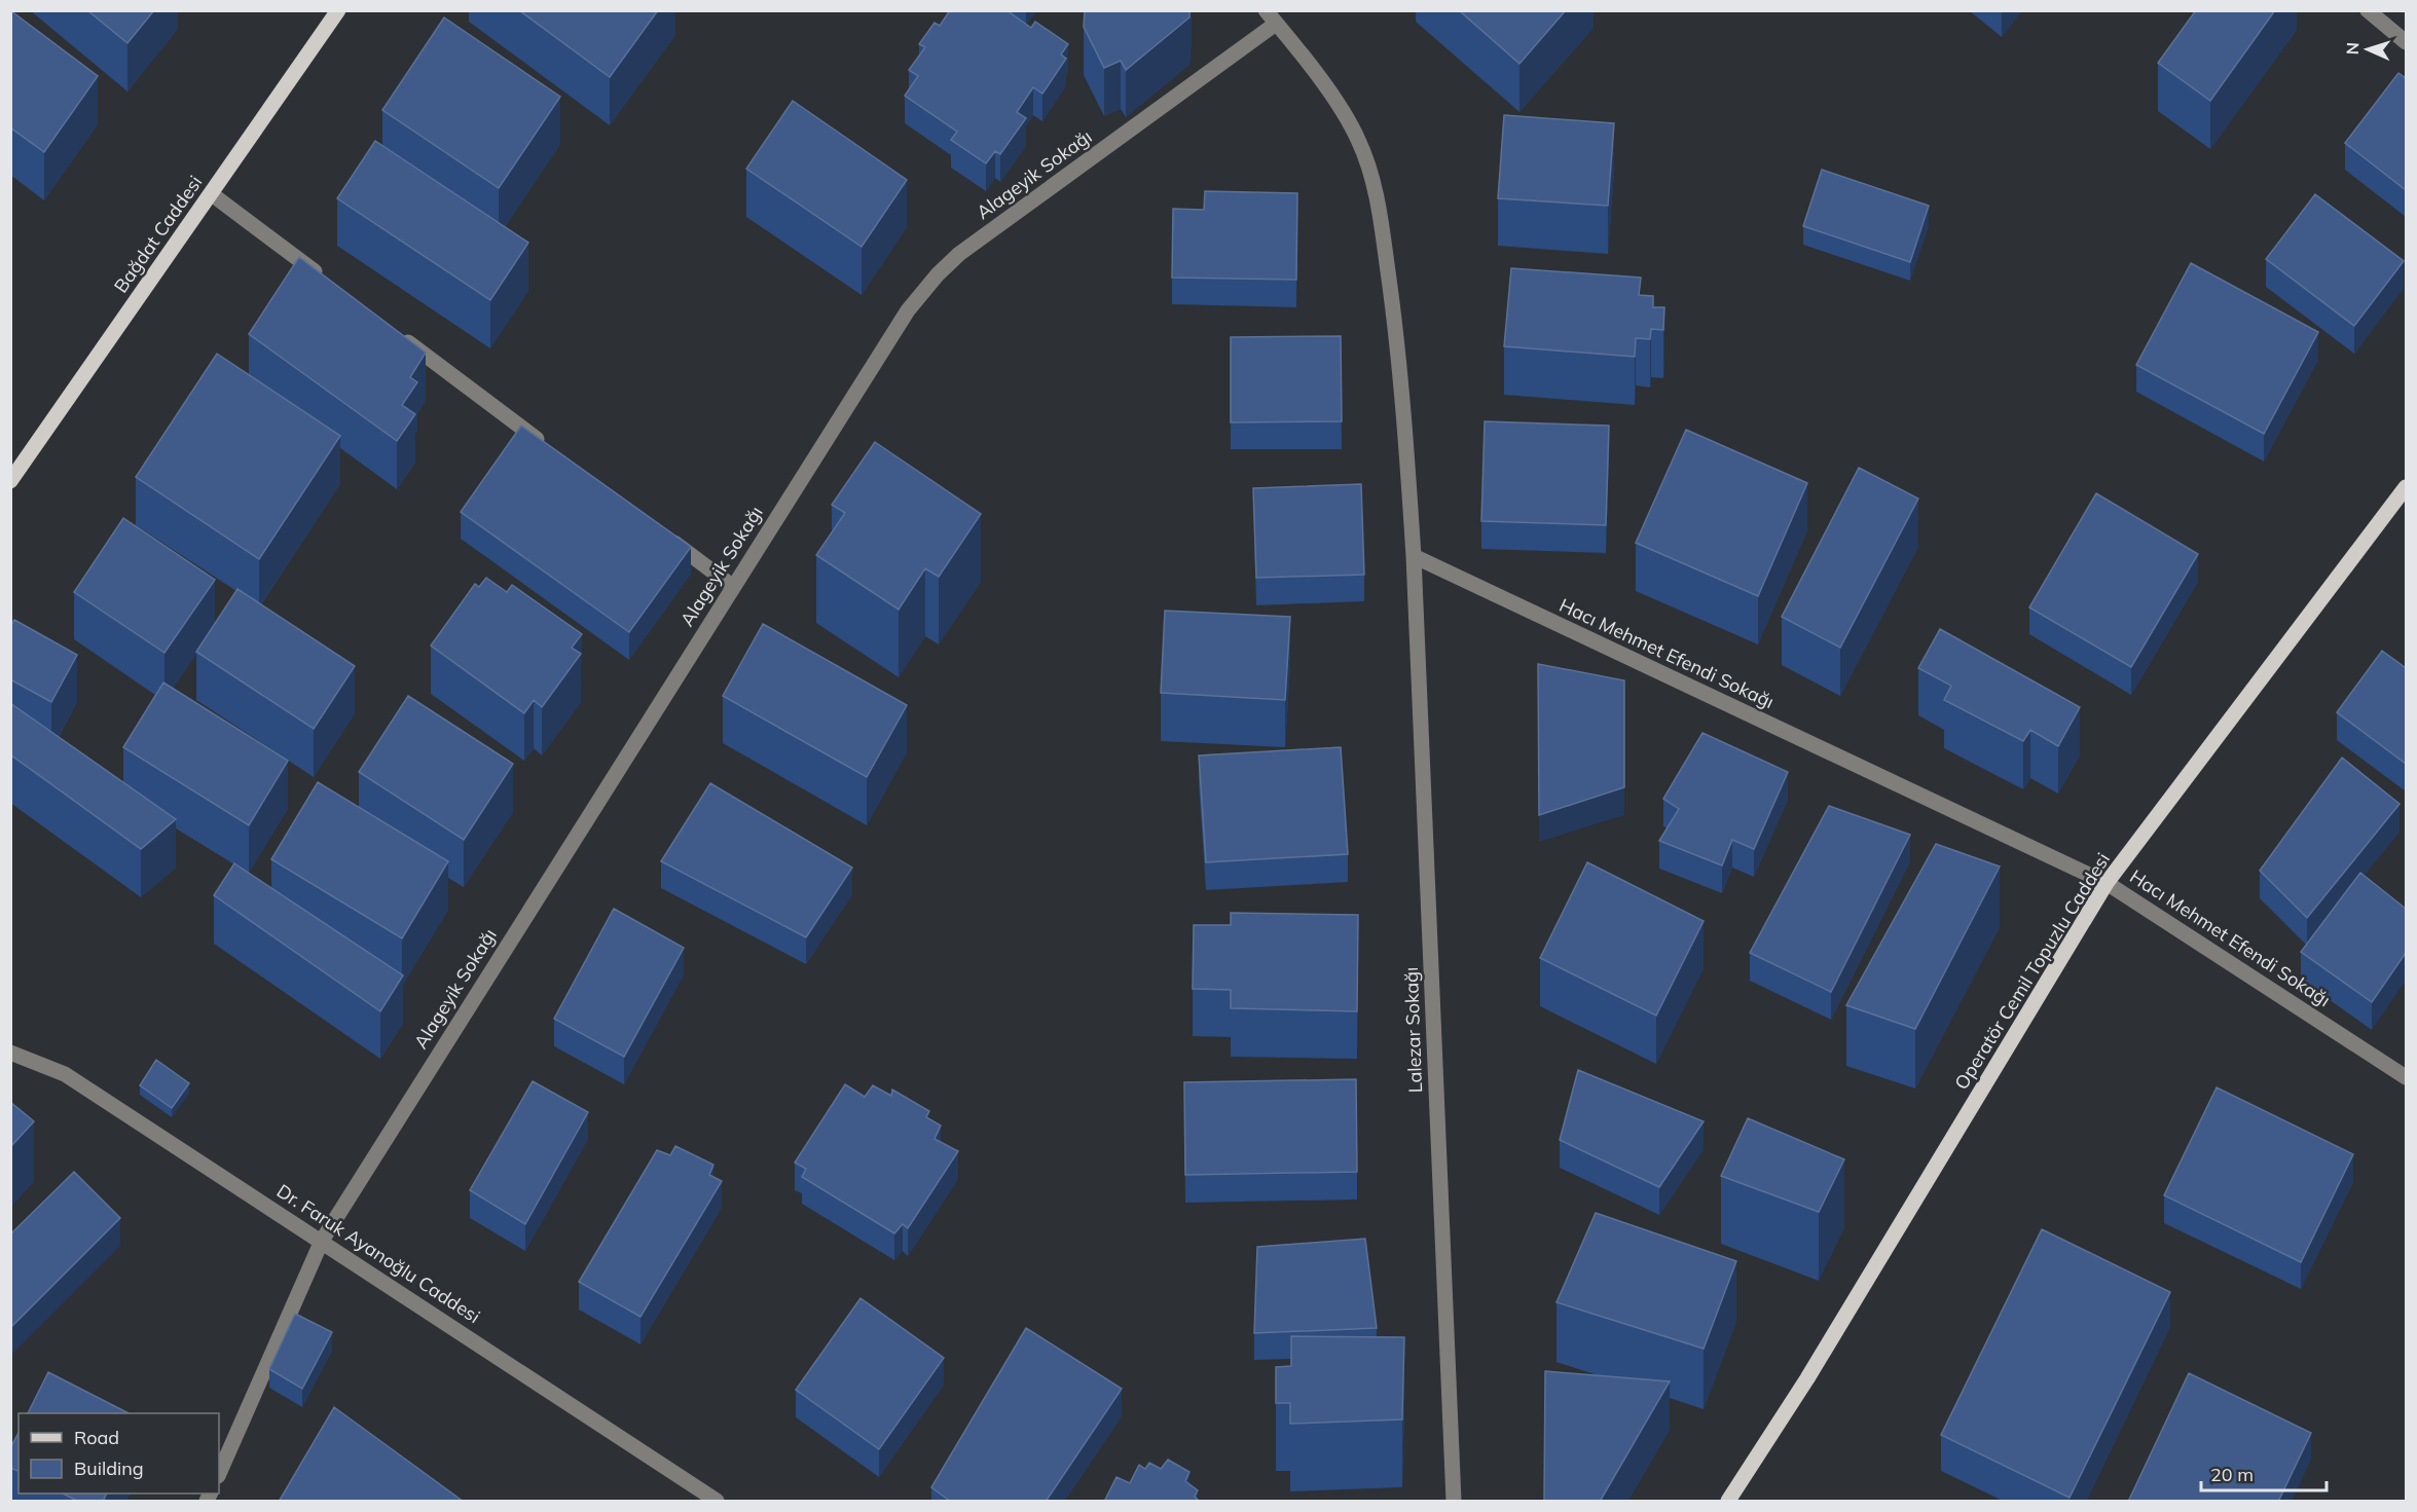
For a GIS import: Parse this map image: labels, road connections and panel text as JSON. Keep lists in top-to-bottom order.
{
  "streets": {
    "main road": ["Bağdat Caddesi", "Operatör Cemil Topuzlu Caddesi"],
    "street": [
      "Alageyik Sokağı",
      "Hacı Mehmet Efendi Sokağı",
      "Lalezar Sokağı",
      "Dr. Faruk Ayanoğlu Caddesi"
    ]
  },
  "crossings": [
    ["Alageyik Sokağı", "Dr. Faruk Ayanoğlu Caddesi"],
    ["Hacı Mehmet Efendi Sokağı", "Operatör Cemil Topuzlu Caddesi"],
    ["Hacı Mehmet Efendi Sokağı", "Lalezar Sokağı"]
  ],
  "legend": ["Road", "Building"],
  "scale_bar": "20 m",
  "north": "left"
}
